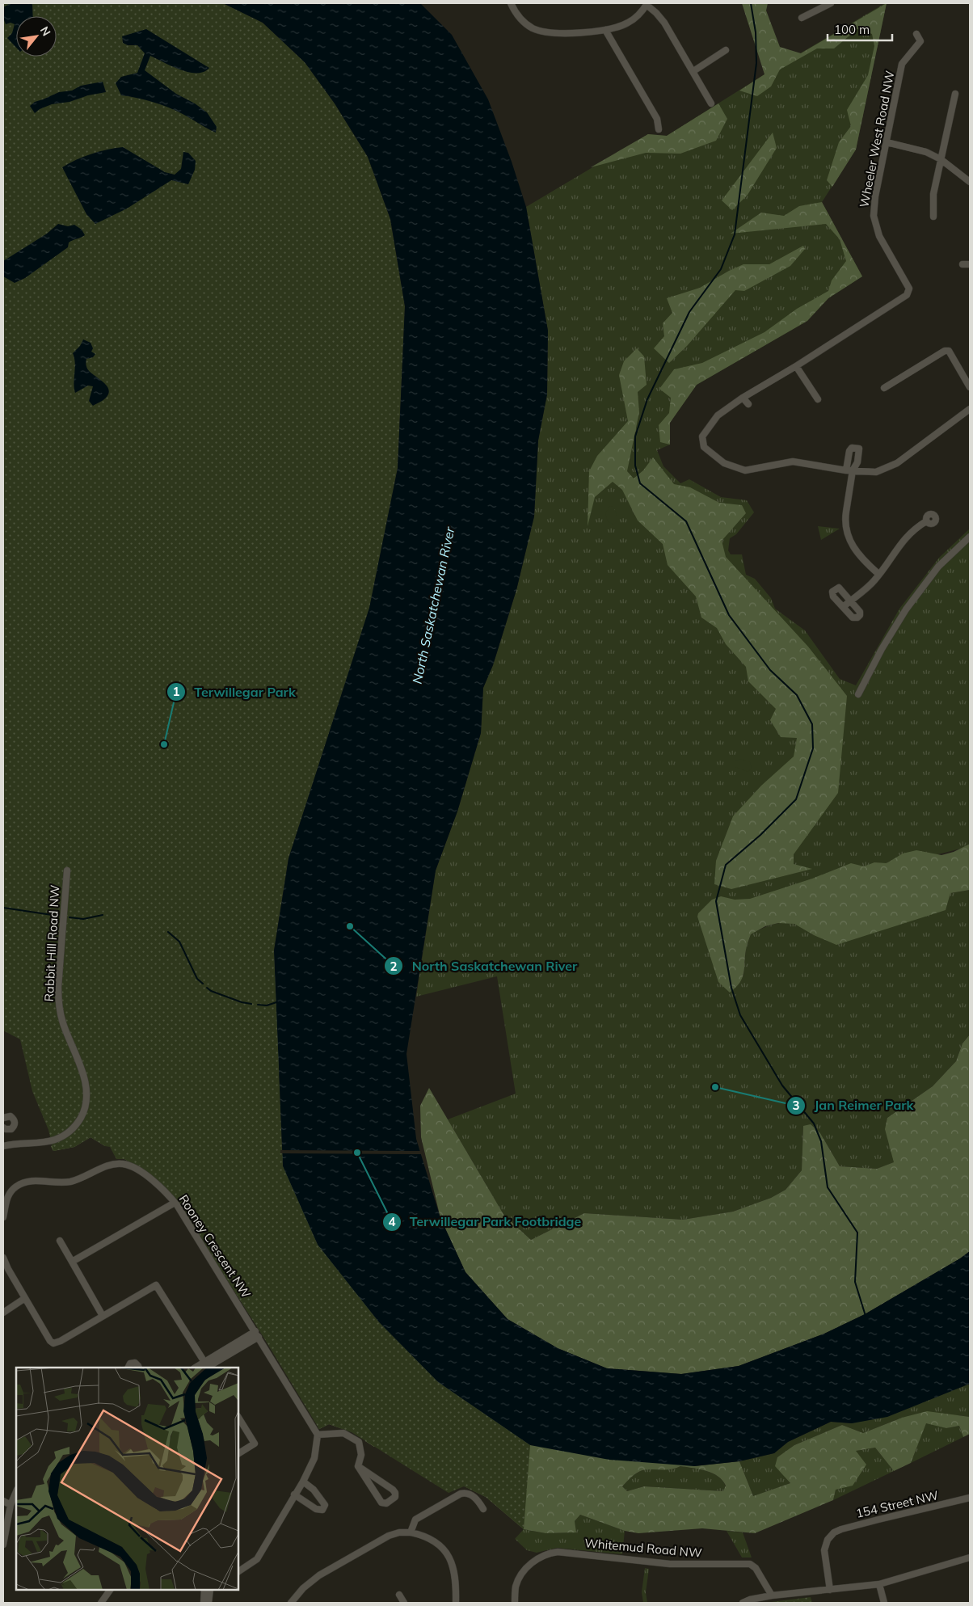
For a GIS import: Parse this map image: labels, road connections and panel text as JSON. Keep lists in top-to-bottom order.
{
  "streets": {
    "street": [
      "Wheeler West Road NW",
      "Rabbit Hill Road NW",
      "Rooney Crescent NW",
      "154 Street NW",
      "Whitemud Road NW"
    ]
  },
  "water": ["North Saskatchewan River"],
  "places": [
    "Terwillegar Park",
    "North Saskatchewan River",
    "Jan Reimer Park",
    "Terwillegar Park Footbridge"
  ],
  "scale_bar": "100 m",
  "north": "top right"
}
